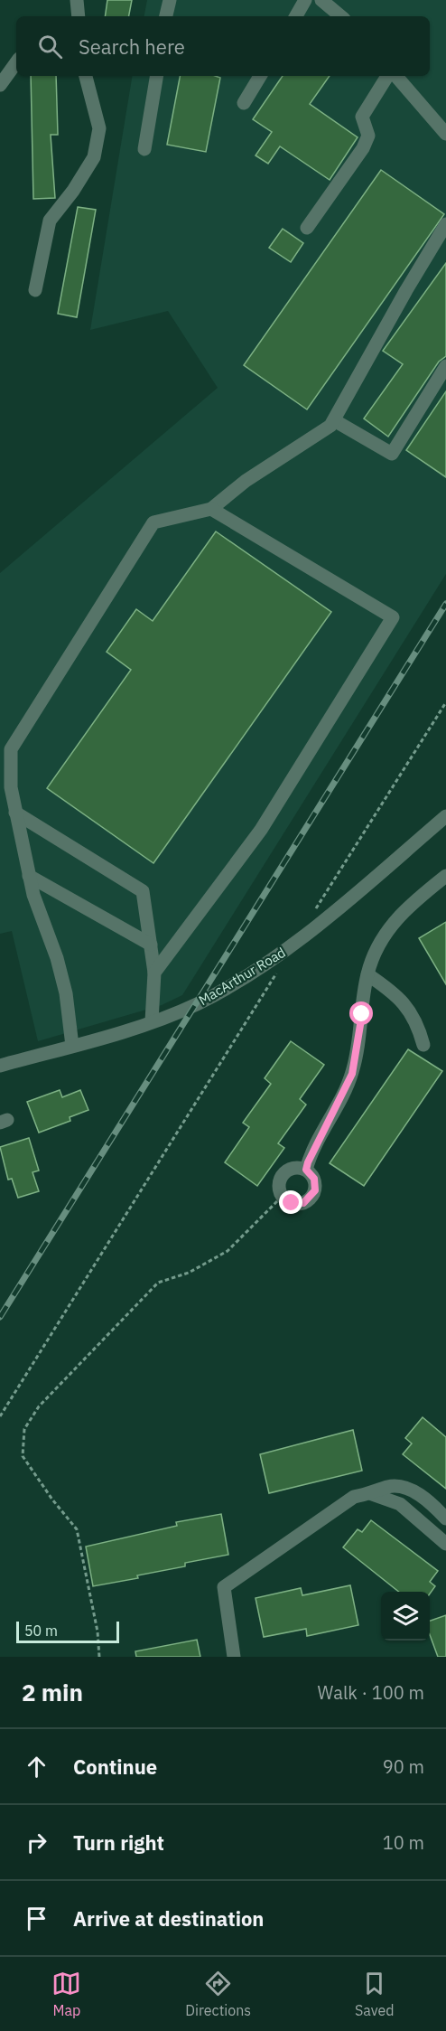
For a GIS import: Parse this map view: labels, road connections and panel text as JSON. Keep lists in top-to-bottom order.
{
  "streets": {
    "street": ["MacArthur Road"]
  },
  "scale_bar": "50 m",
  "page": {
    "search": "Search here",
    "scale": "50 m",
    "heading": ["2 min", "Walk · 100 m"],
    "list": [
      ["Continue", "90 m"],
      ["Turn right", "10 m"],
      "Arrive at destination"
    ],
    "nav": ["Map", "Directions", "Saved"]
  }
}
